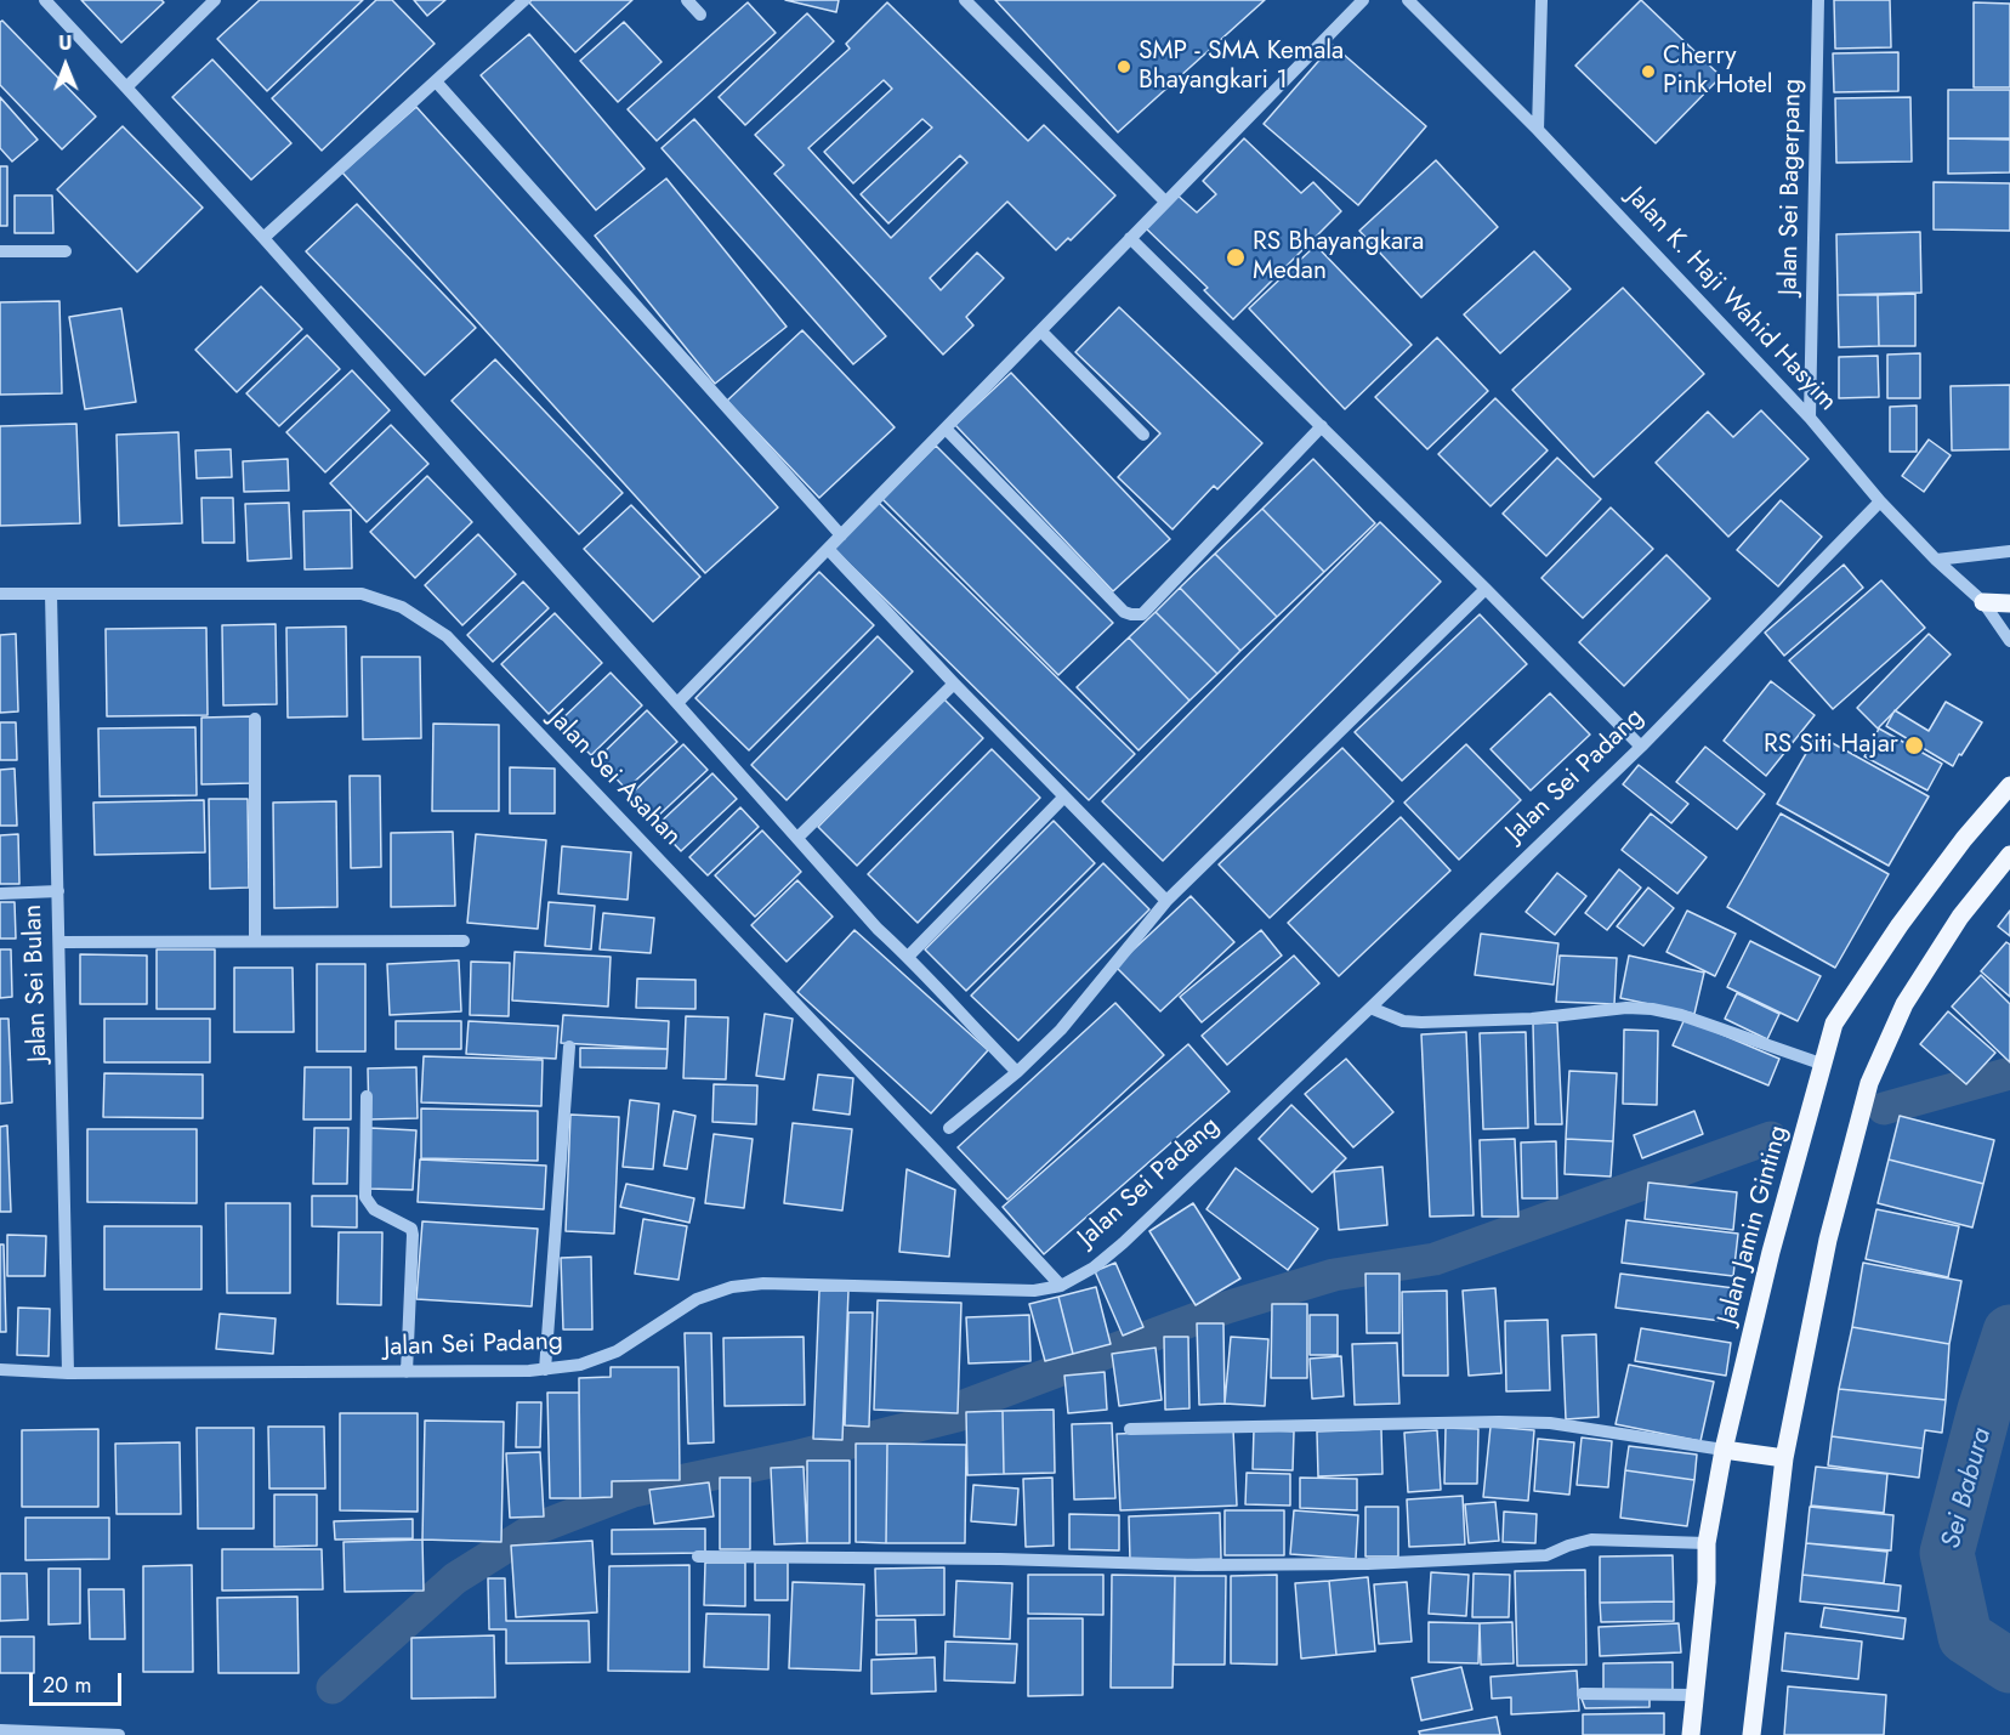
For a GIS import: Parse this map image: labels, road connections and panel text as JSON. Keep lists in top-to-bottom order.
{
  "streets": {
    "main road": ["Jalan Jamin Ginting"],
    "street": [
      "Jalan Sei Bagerpang",
      "Jalan K. Haji Wahid Hasyim",
      "Jalan Sei Padang",
      "Jalan Sei Asahan",
      "Jalan Sei Bulan"
    ]
  },
  "crossings": [
    ["Jalan Sei Bagerpang", "Jalan K. Haji Wahid Hasyim"],
    ["Jalan K. Haji Wahid Hasyim", "Jalan Sei Padang"],
    ["Jalan Sei Padang", "Jalan Sei Asahan"],
    ["Jalan Sei Padang", "Jalan Sei Bulan"],
    ["Jalan Sei Asahan", "Jalan Sei Bulan"]
  ],
  "water": ["Sei Babura"],
  "places": [
    "SMP - SMA Kemala Bhayangkari 1",
    "Cherry Pink Hotel",
    "RS Bhayangkara Medan",
    "RS Siti Hajar"
  ],
  "scale_bar": "20 m",
  "north": "top"
}
